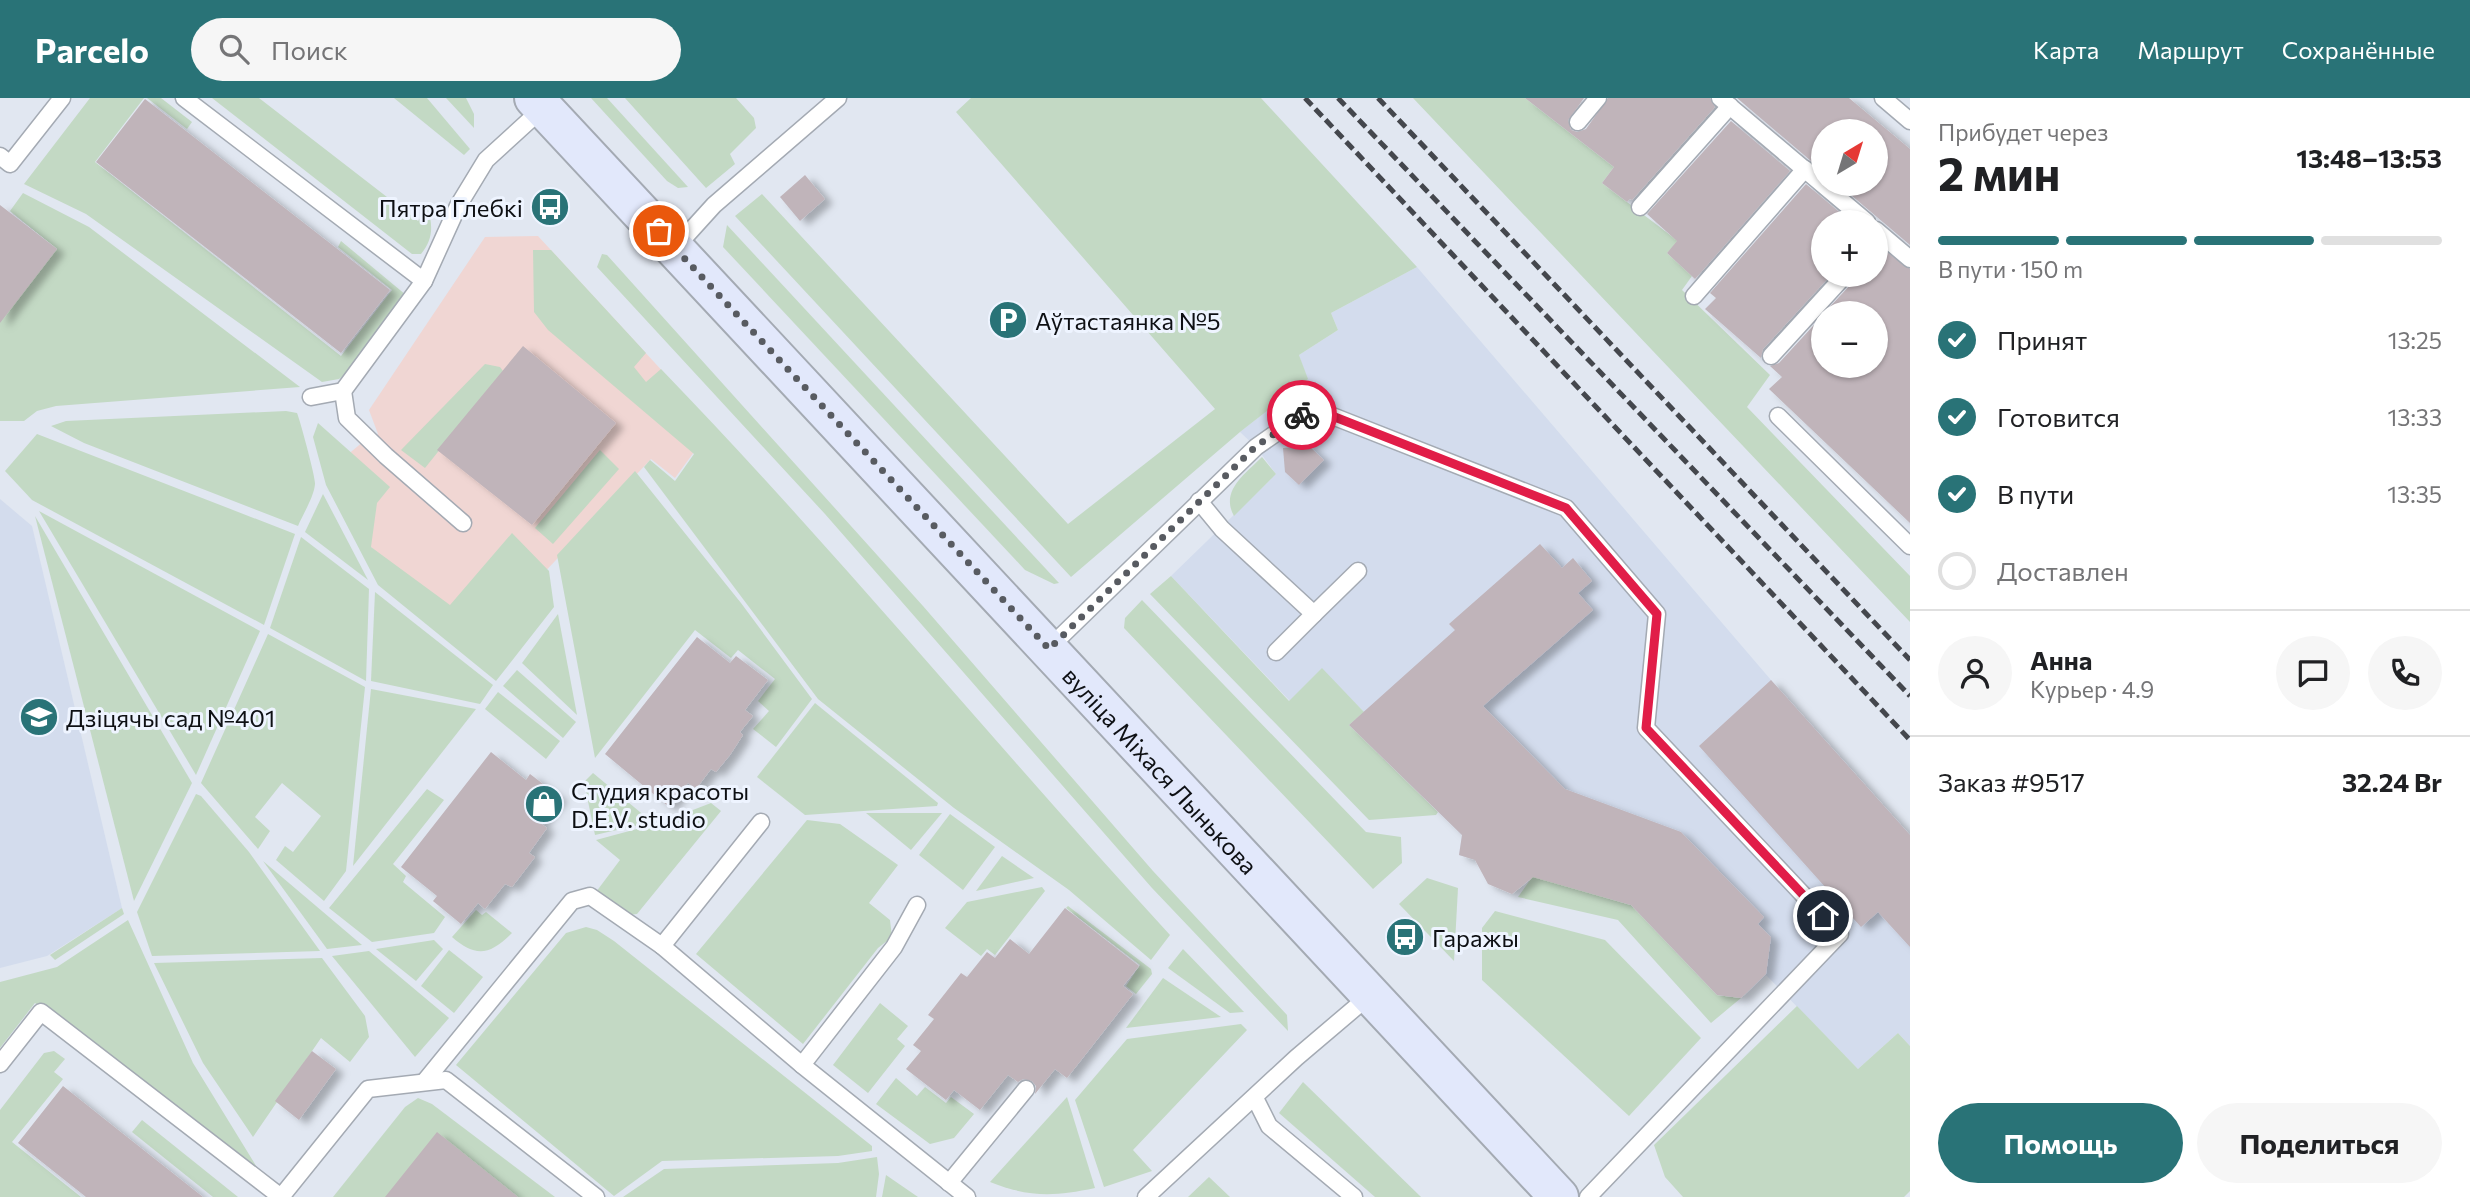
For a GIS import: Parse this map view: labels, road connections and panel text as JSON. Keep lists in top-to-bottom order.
{
  "streets": {
    "street": ["вуліца Міхася Лынькова"]
  },
  "places": {
    "bus stop": ["Пятра Глебкі", "Гаражы"],
    "parking": ["Аўтастаянка №5"],
    "school or university": ["Дзіцячы сад №401"],
    "shop": ["Студия красоты D.E.V. studio"]
  },
  "north": "top right",
  "page": {
    "header": "Parcelo",
    "search": "Поиск",
    "nav": ["Карта", "Маршрут", "Сохранённые"],
    "heading": ["2 мин", "Прибудет через", "13:48–13:53"],
    "panel": [
      "Анна",
      "Курьер · 4.9",
      "Заказ #9517",
      "32.24 Br"
    ],
    "map_buttons": ["+", "−"],
    "bar": "В пути · 150 m",
    "list": [
      ["Принят", "13:25"],
      ["Готовится", "13:33"],
      ["В пути", "13:35"],
      "Доставлен"
    ],
    "buttons": ["Помощь", "Поделиться"]
  }
}
